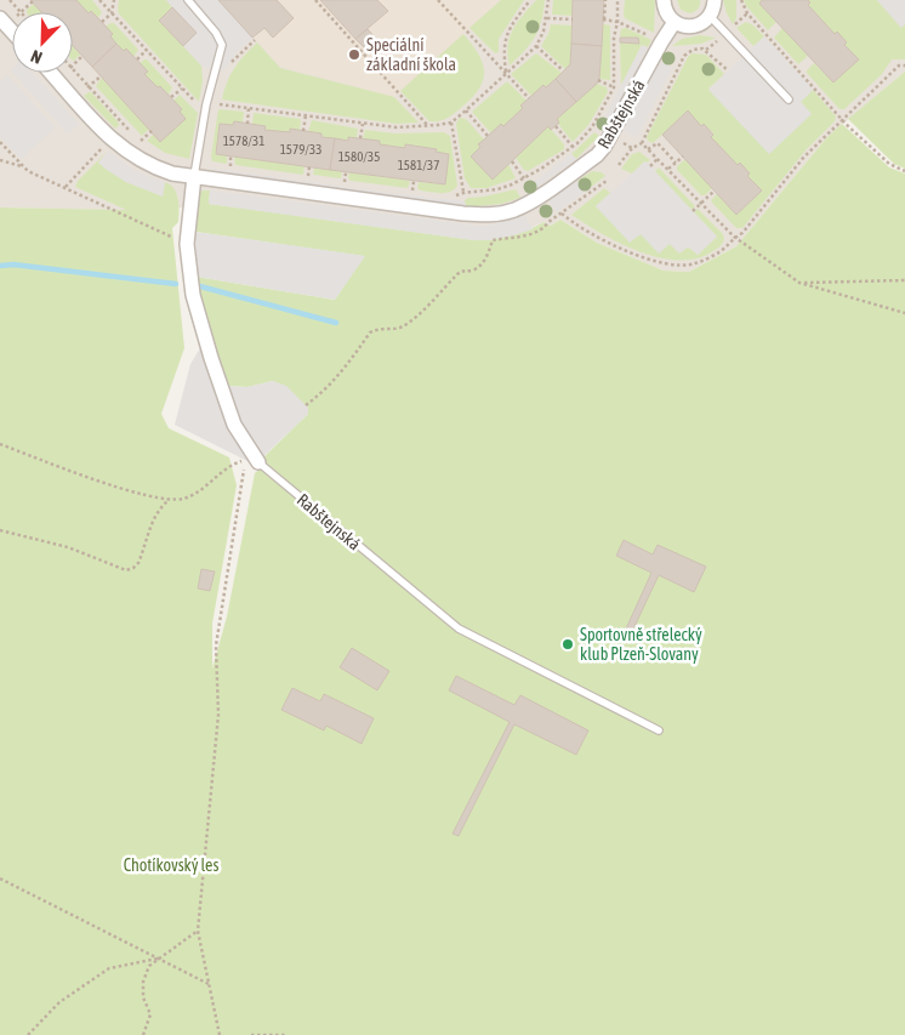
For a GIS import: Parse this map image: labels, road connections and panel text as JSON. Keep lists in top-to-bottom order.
{
  "streets": {
    "street": ["Rabštejnská"]
  },
  "parks": ["Chotíkovský les"],
  "places": ["Speciální základní škola", "Sportovně střelecký klub Plzeň-Slovany"],
  "house_numbers": [
    "1578/31",
    "1579/33",
    "1580/35",
    "1581/37"
  ],
  "north": "bottom left"
}
